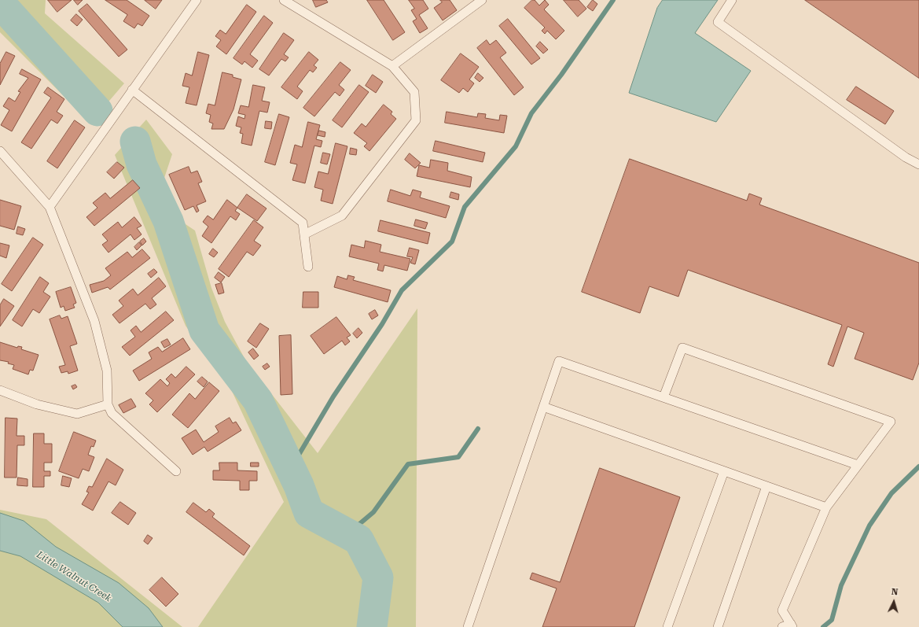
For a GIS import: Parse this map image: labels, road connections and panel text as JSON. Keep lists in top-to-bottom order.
{
  "water": ["Little Walnut Creek"],
  "north": "top"
}
